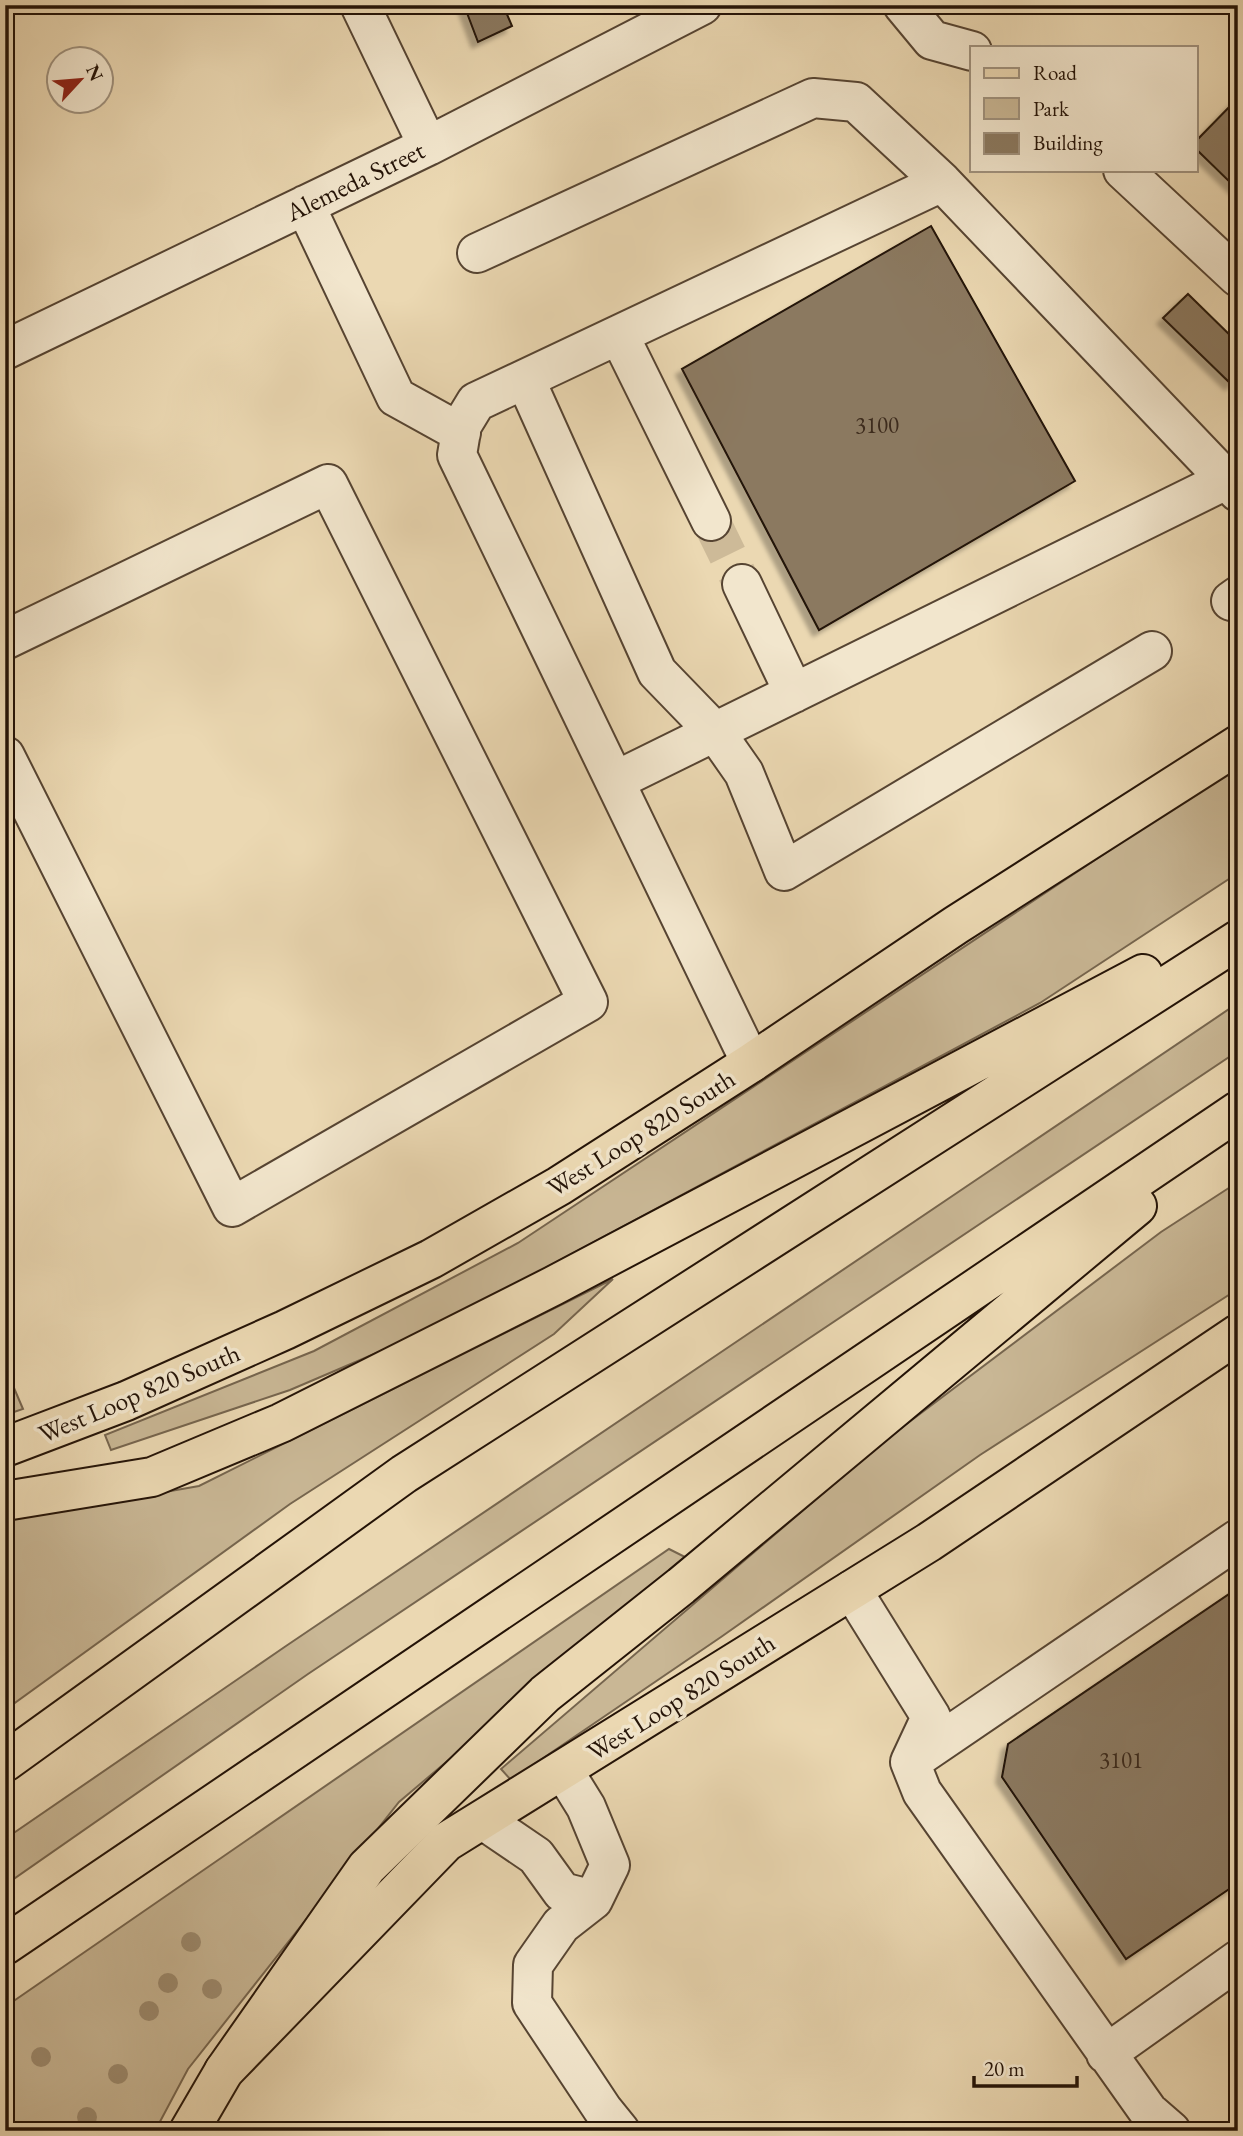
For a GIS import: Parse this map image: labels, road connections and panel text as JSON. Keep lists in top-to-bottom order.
{
  "streets": {
    "main road": ["West Loop 820 South"],
    "street": ["Alemeda Street"]
  },
  "house_numbers": ["3100", "3101"],
  "legend": ["Road", "Park", "Building"],
  "scale_bar": "20 m",
  "north": "top right"
}
